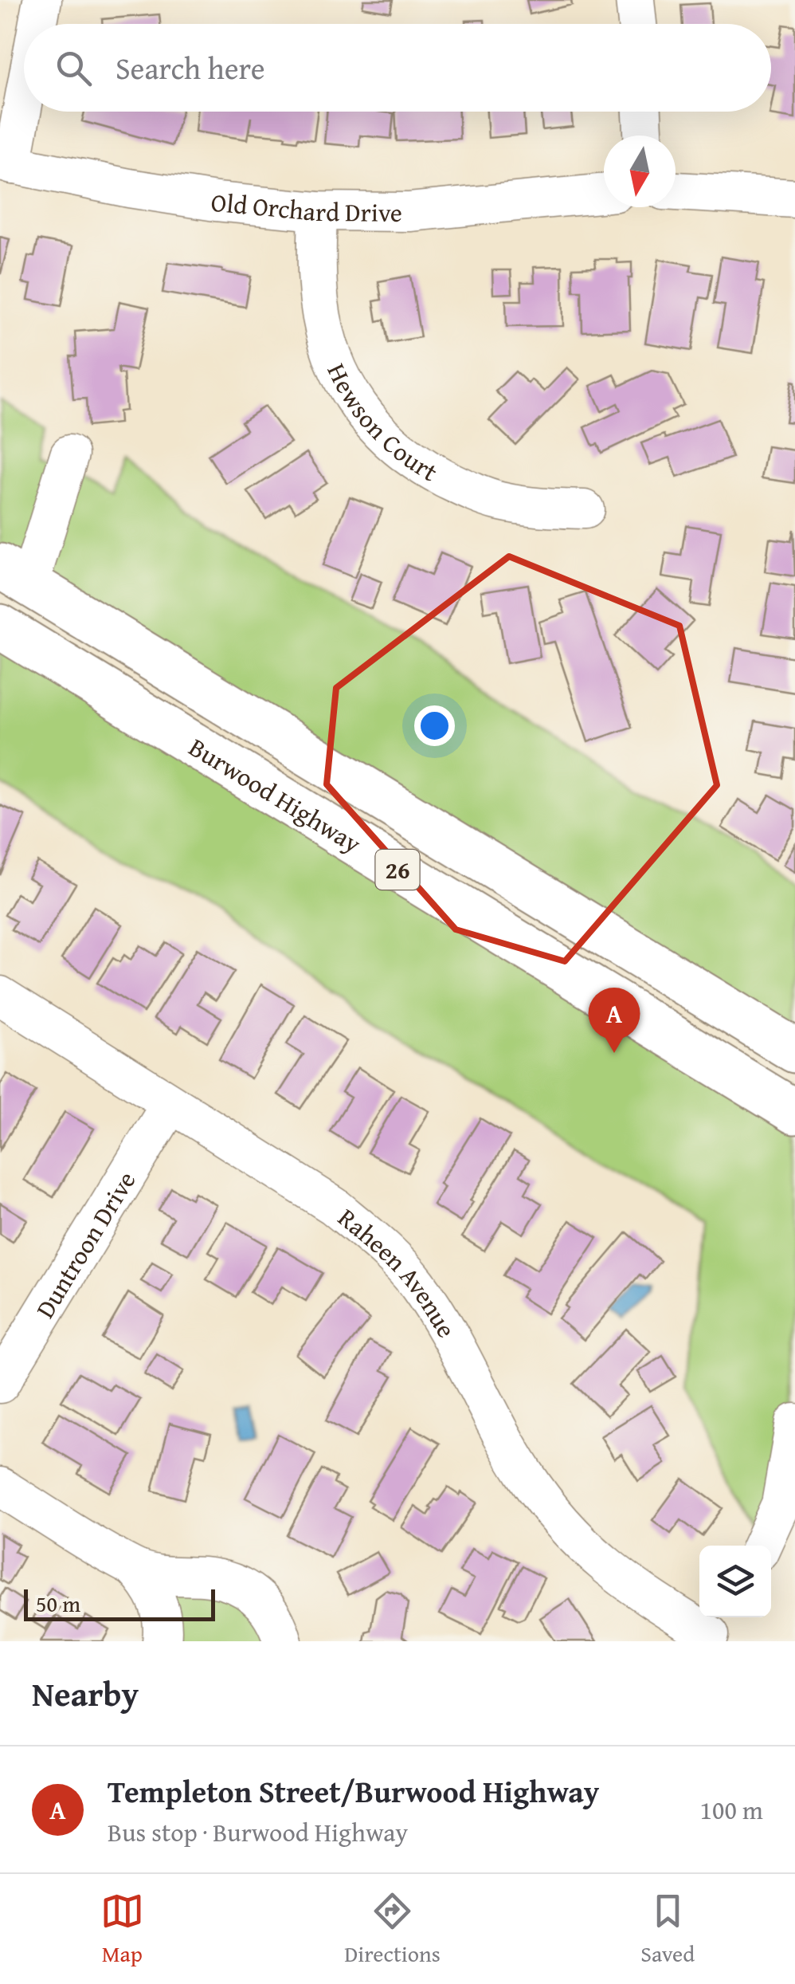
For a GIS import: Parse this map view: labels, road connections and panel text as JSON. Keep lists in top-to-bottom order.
{
  "streets": {
    "highway": ["Burwood Highway", "26"],
    "street": [
      "Old Orchard Drive",
      "Hewson Court",
      "Duntroon Drive",
      "Raheen Avenue"
    ]
  },
  "crossings": [
    ["Old Orchard Drive", "Hewson Court"],
    ["Duntroon Drive", "Raheen Avenue"]
  ],
  "scale_bar": "50 m",
  "north": "bottom",
  "page": {
    "search": "Search here",
    "pins": "A",
    "scale": "50 m",
    "heading": "Nearby",
    "list": [
      {
        "mark": "A",
        "name": "Templeton Street/Burwood Highway",
        "note": "Bus stop · Burwood Highway",
        "value": "100 m"
      }
    ],
    "nav": ["Map", "Directions", "Saved"]
  }
}
